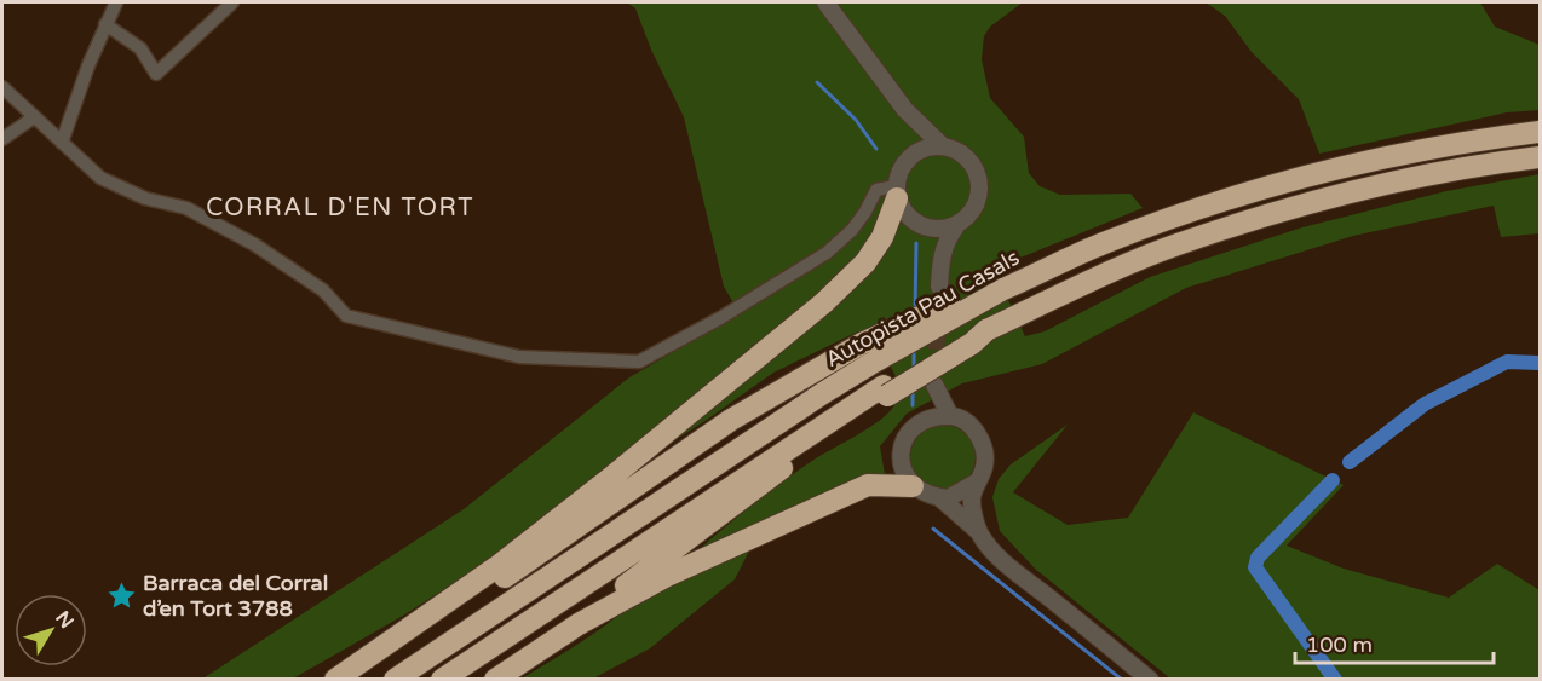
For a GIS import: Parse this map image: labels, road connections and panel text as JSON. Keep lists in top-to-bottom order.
{
  "streets": {
    "highway": ["Autopista Pau Casals"]
  },
  "districts": ["CORRAL D'EN TORT"],
  "places": {
    "place": ["Barraca del Corral d’en Tort 3788"]
  },
  "scale_bar": "100 m",
  "north": "top right"
}
